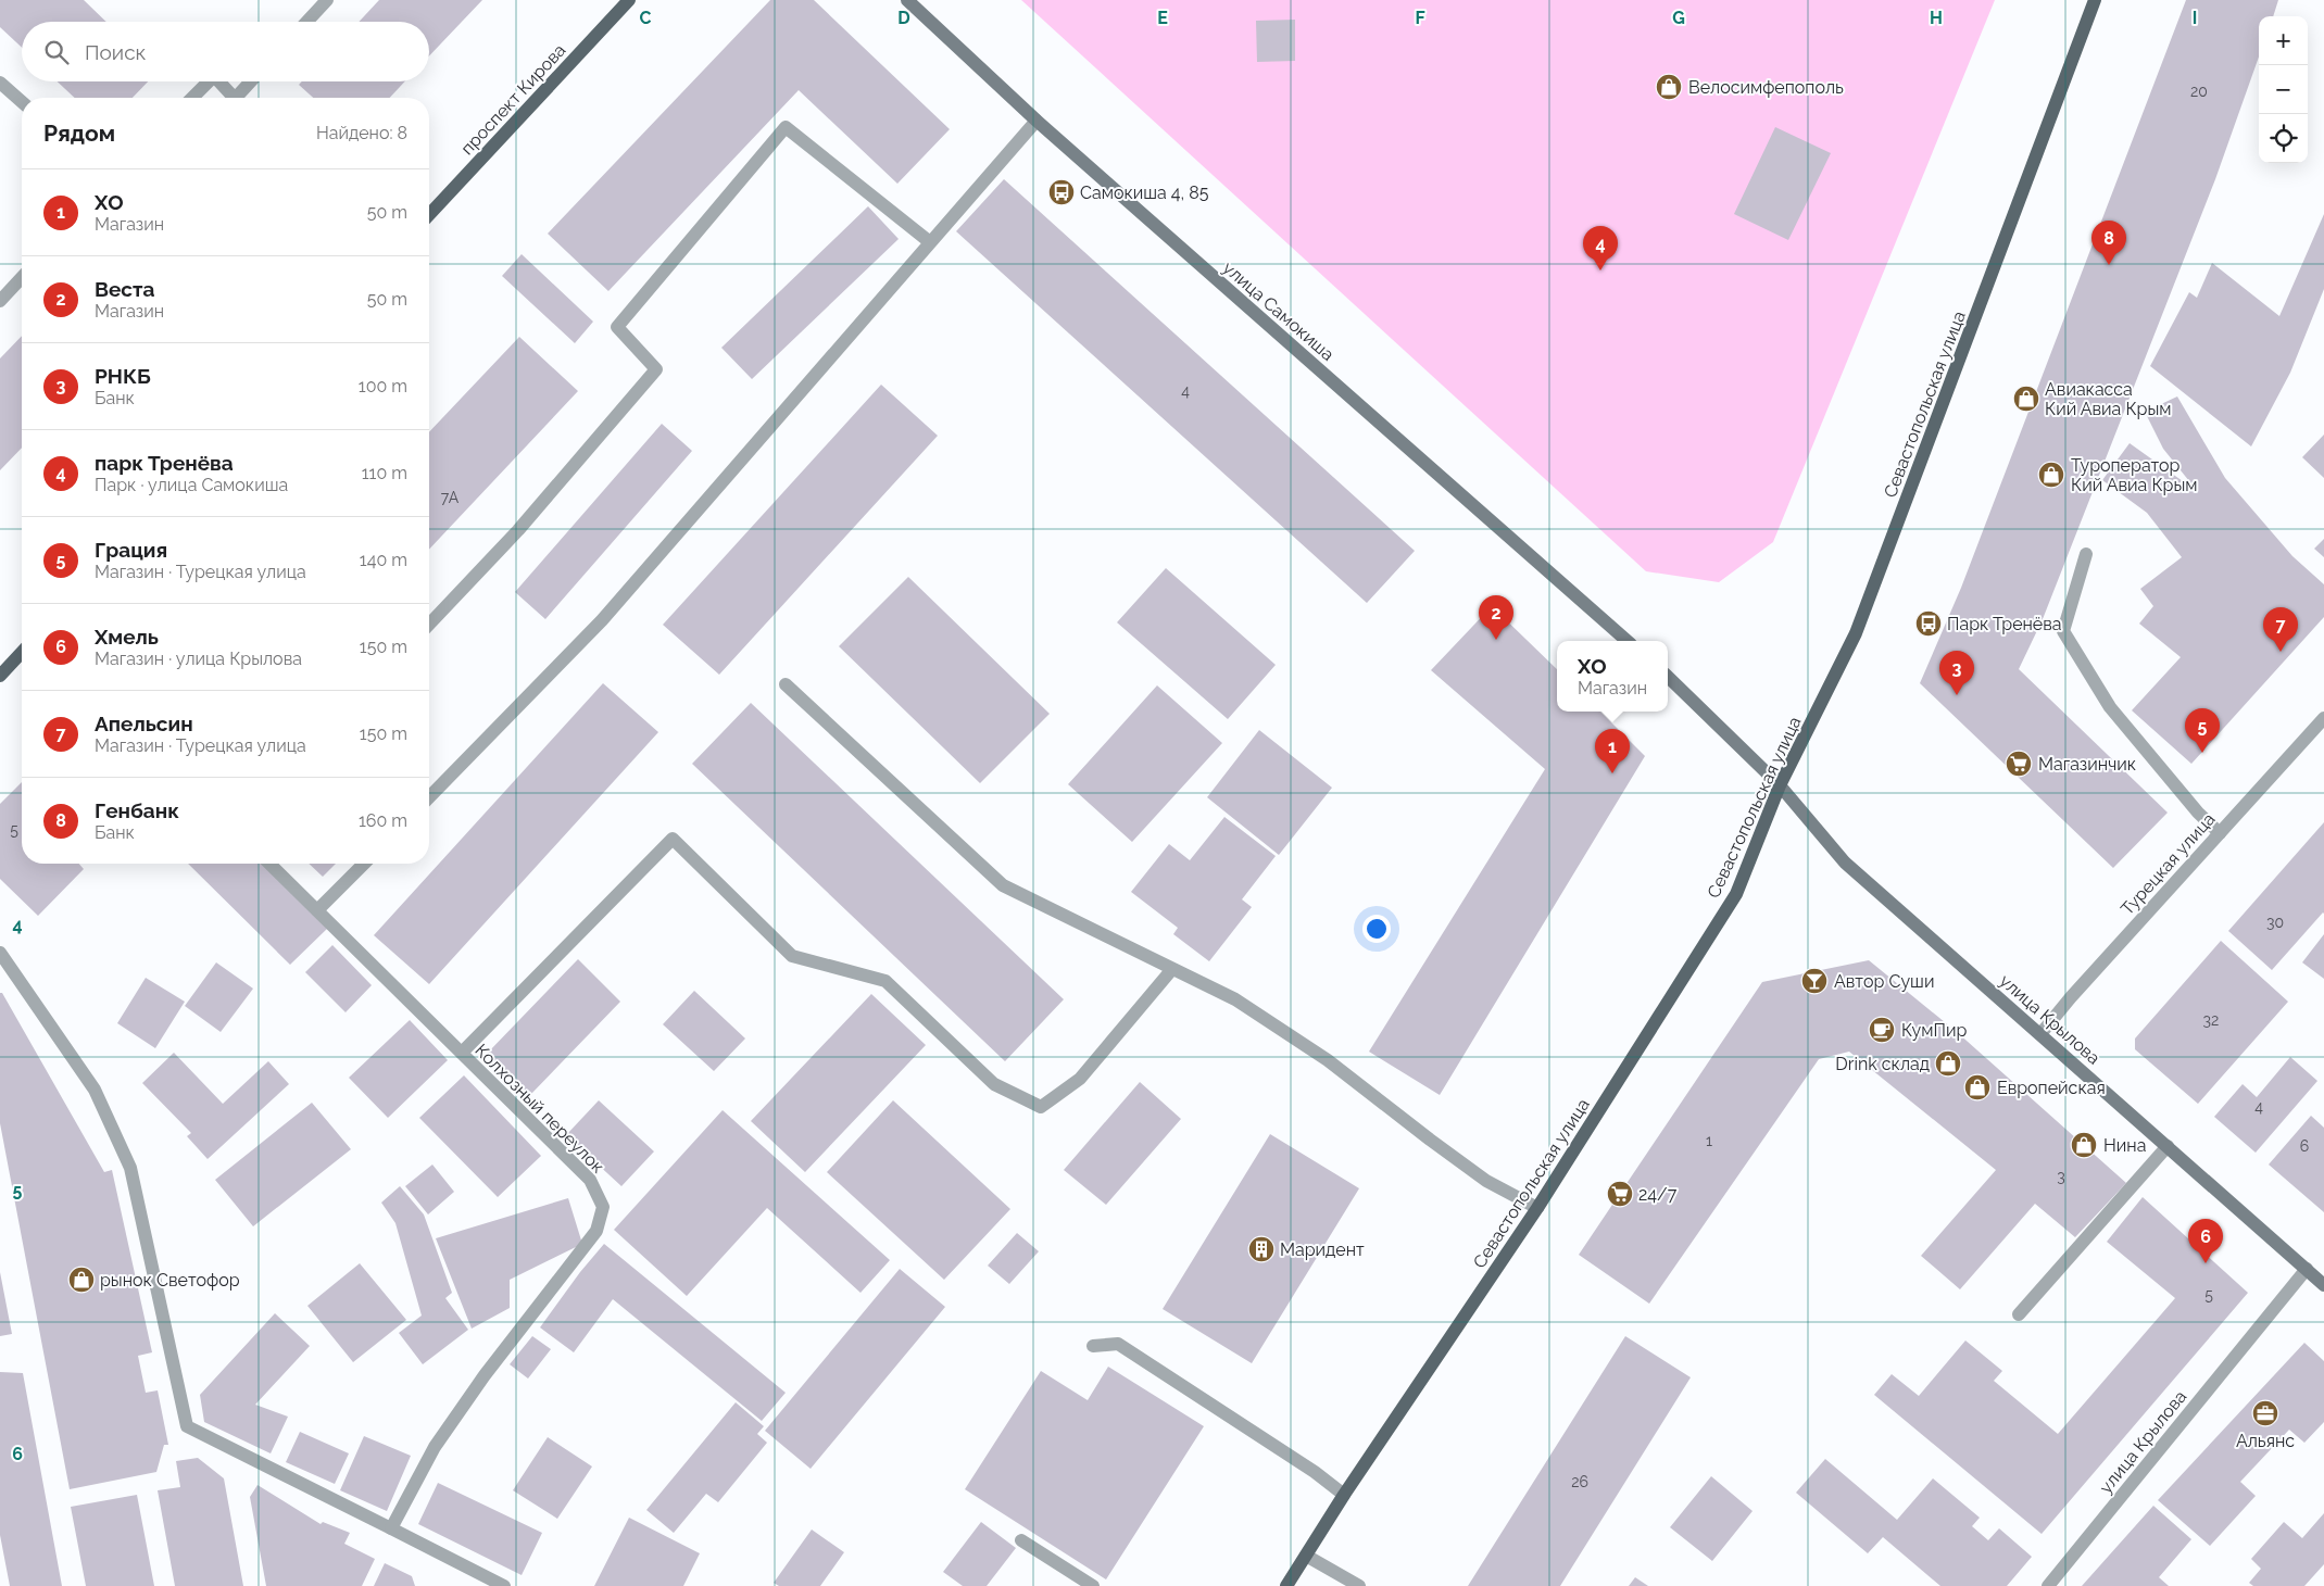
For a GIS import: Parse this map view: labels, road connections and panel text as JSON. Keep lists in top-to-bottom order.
{
  "streets": {
    "main road": [
      "проспект Кирова",
      "улица Самокиша",
      "Севастопольская улица",
      "улица Крылова"
    ],
    "street": ["Турецкая улица", "Колхозный переулок"]
  },
  "crossings": [
    ["Севастопольская улица", "улица Крылова"],
    ["Турецкая улица", "улица Крылова"]
  ],
  "places": {
    "shop": [
      "Велосимфепополь",
      "Авиакасса Кий Авиа Крым",
      "Туроператор Кий Авиа Крым",
      "Drink склад",
      "Европейская",
      "Нина",
      "рынок Светофор"
    ],
    "bus stop": ["Самокиша 4, 85", "Парк Тренёва"],
    "supermarket": ["Магазинчик", "24/7"],
    "bar": ["Автор Суши"],
    "cafe": ["КумПир"],
    "building": ["Маридент"],
    "office": ["Альянс"]
  },
  "house_numbers": [
    "20",
    "4",
    "7А",
    "5",
    "30",
    "32",
    "4",
    "1",
    "6",
    "3",
    "5",
    "26"
  ],
  "page": {
    "map_buttons": ["+", "−"],
    "search": "Поиск",
    "heading": ["Рядом", "Найдено: 8"],
    "list": [
      {
        "mark": "1",
        "name": "ХО",
        "note": "Магазин",
        "value": "50 m"
      },
      {
        "mark": "2",
        "name": "Веста",
        "note": "Магазин",
        "value": "50 m"
      },
      {
        "mark": "3",
        "name": "РНКБ",
        "note": "Банк",
        "value": "100 m"
      },
      {
        "mark": "4",
        "name": "парк Тренёва",
        "note": "Парк · улица Самокиша",
        "value": "110 m"
      },
      {
        "mark": "5",
        "name": "Грация",
        "note": "Магазин · Турецкая улица",
        "value": "140 m"
      },
      {
        "mark": "6",
        "name": "Хмель",
        "note": "Магазин · улица Крылова",
        "value": "150 m"
      },
      {
        "mark": "7",
        "name": "Апельсин",
        "note": "Магазин · Турецкая улица",
        "value": "150 m"
      },
      {
        "mark": "8",
        "name": "Генбанк",
        "note": "Банк",
        "value": "160 m"
      }
    ],
    "pins": [
      "8",
      "4",
      "2",
      "7",
      "3",
      "5",
      "1",
      "6"
    ],
    "popup": ["ХО", "Магазин"]
  },
  "grid": {
    "columns": [
      "C",
      "D",
      "E",
      "F",
      "G",
      "H",
      "I"
    ],
    "rows": ["4", "5", "6"]
  }
}
